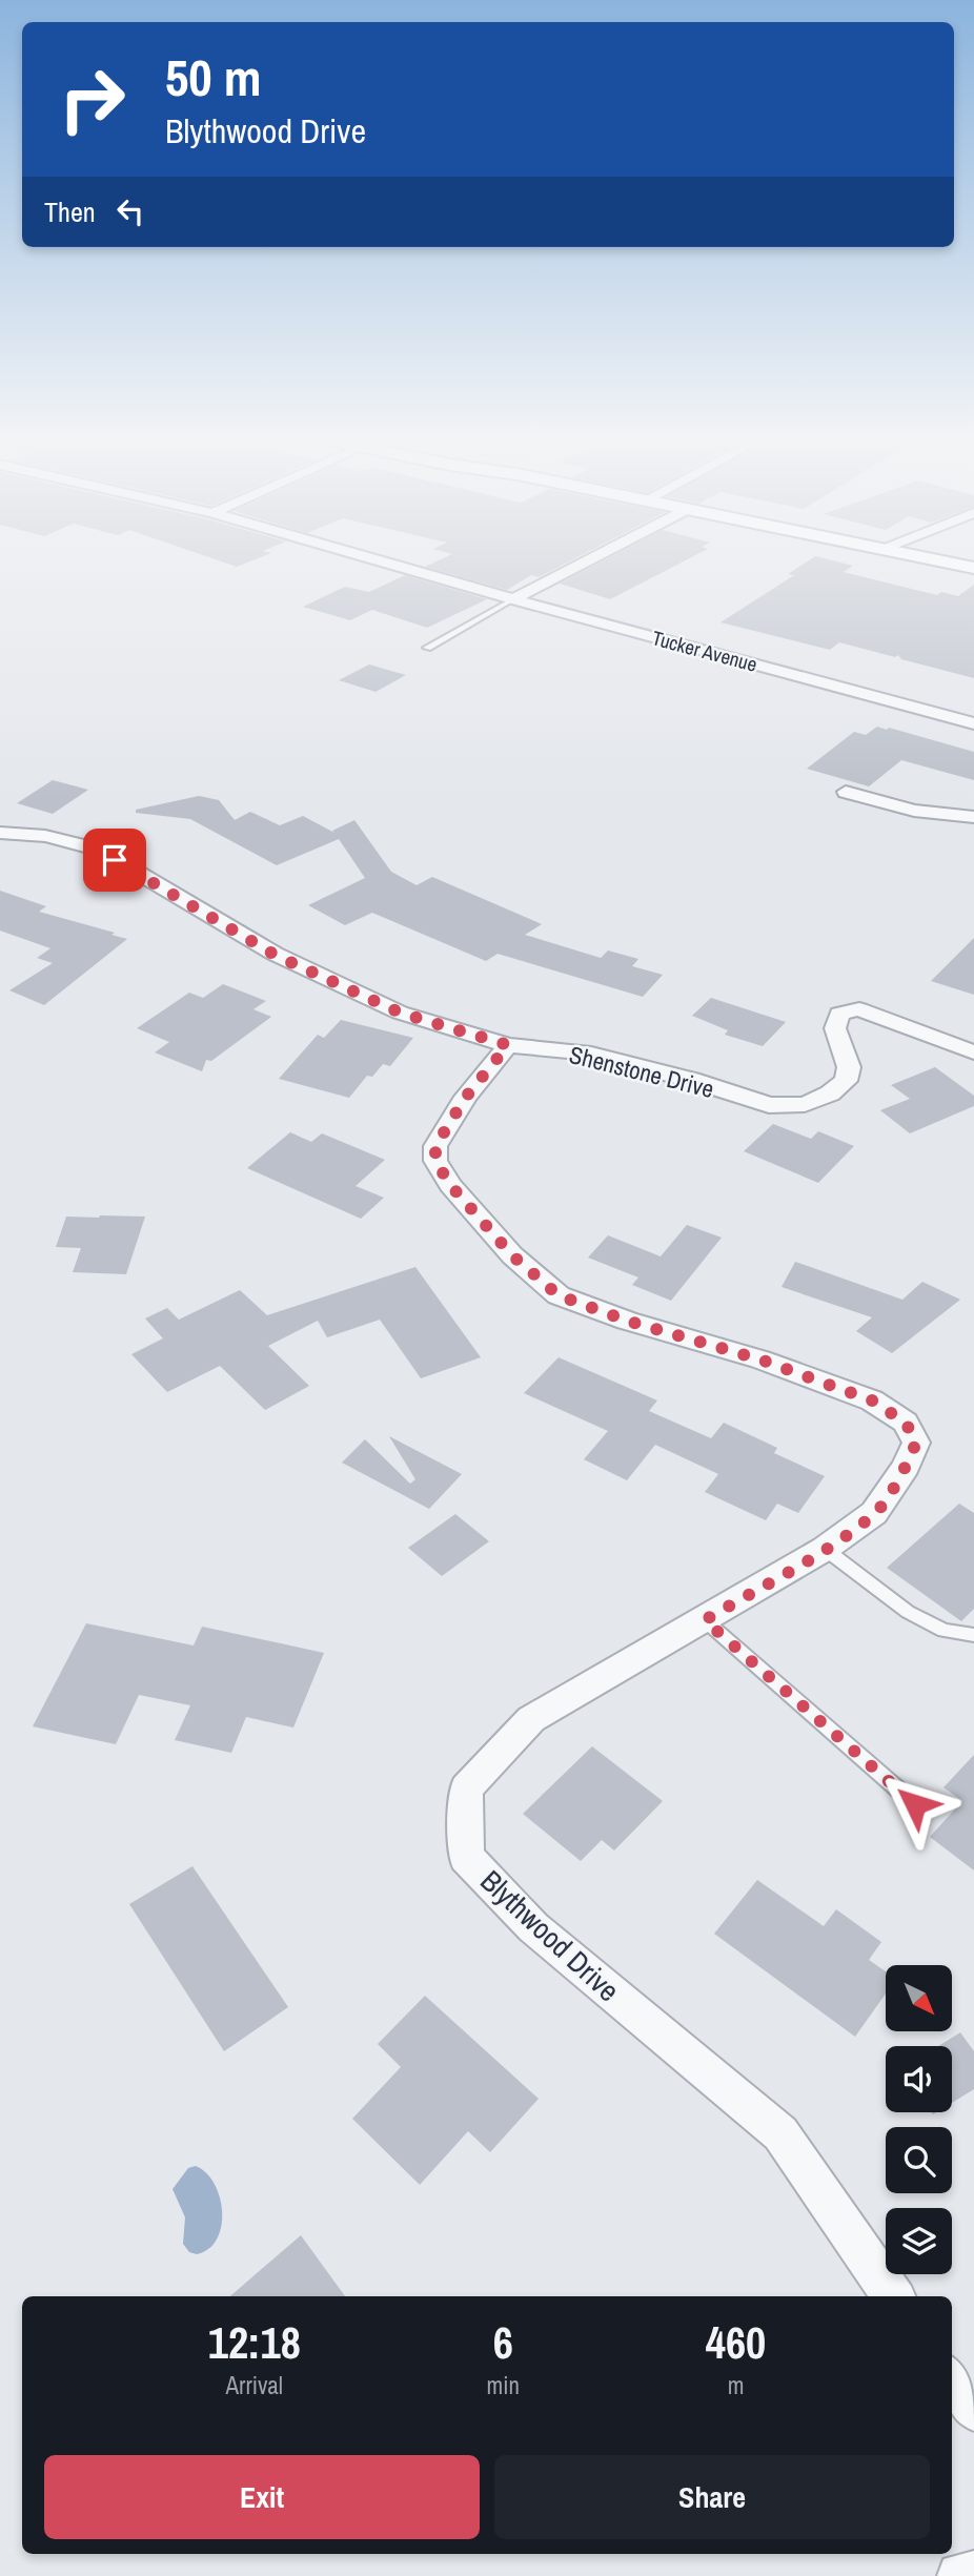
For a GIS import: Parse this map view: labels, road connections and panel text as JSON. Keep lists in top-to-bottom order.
{
  "streets": {
    "street": ["Tucker Avenue", "Shenstone Drive", "Blythwood Drive"]
  },
  "crossings": [
    ["Shenstone Drive", "Blythwood Drive"]
  ],
  "north": "bottom right",
  "page": {
    "turn": ["50 m", "Blythwood Drive"],
    "then": "Then",
    "eta": [
      "12:18",
      "Arrival",
      "6",
      "min",
      "460",
      "m"
    ],
    "buttons": ["Exit", "Share"]
  }
}
